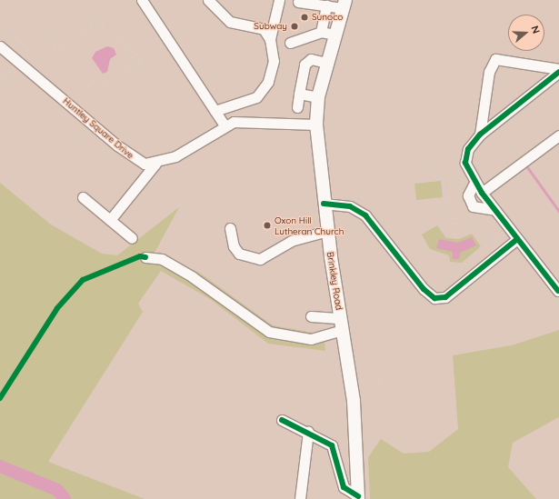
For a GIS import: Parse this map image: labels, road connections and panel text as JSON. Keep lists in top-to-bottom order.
{
  "streets": {
    "main road": ["Brinkley Road"],
    "street": ["Huntley Square Drive"]
  },
  "places": ["Sunoco", "Subway", "Oxon Hill Lutheran Church"],
  "north": "right"
}
